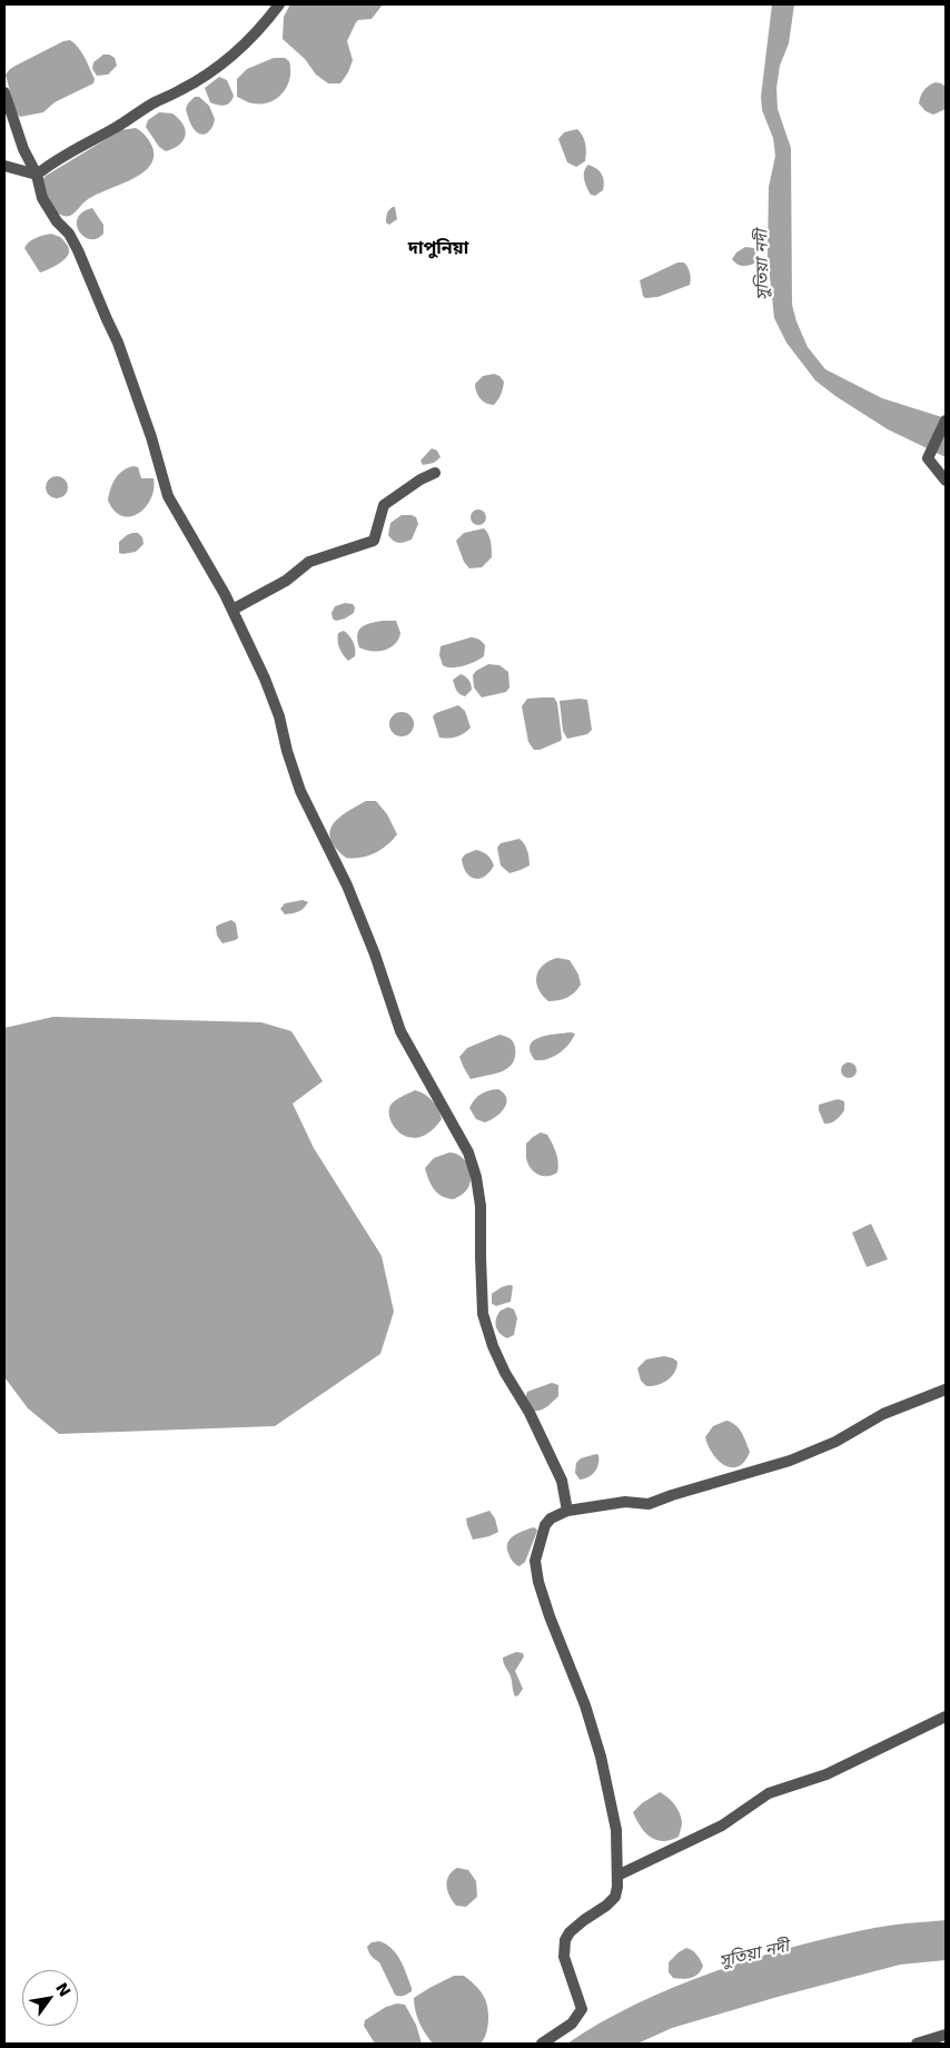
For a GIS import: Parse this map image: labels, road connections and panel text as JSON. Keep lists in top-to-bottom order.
{
  "districts": ["দাপুনিয়া"],
  "water": ["সুতিয়া নদী"],
  "north": "top right"
}
